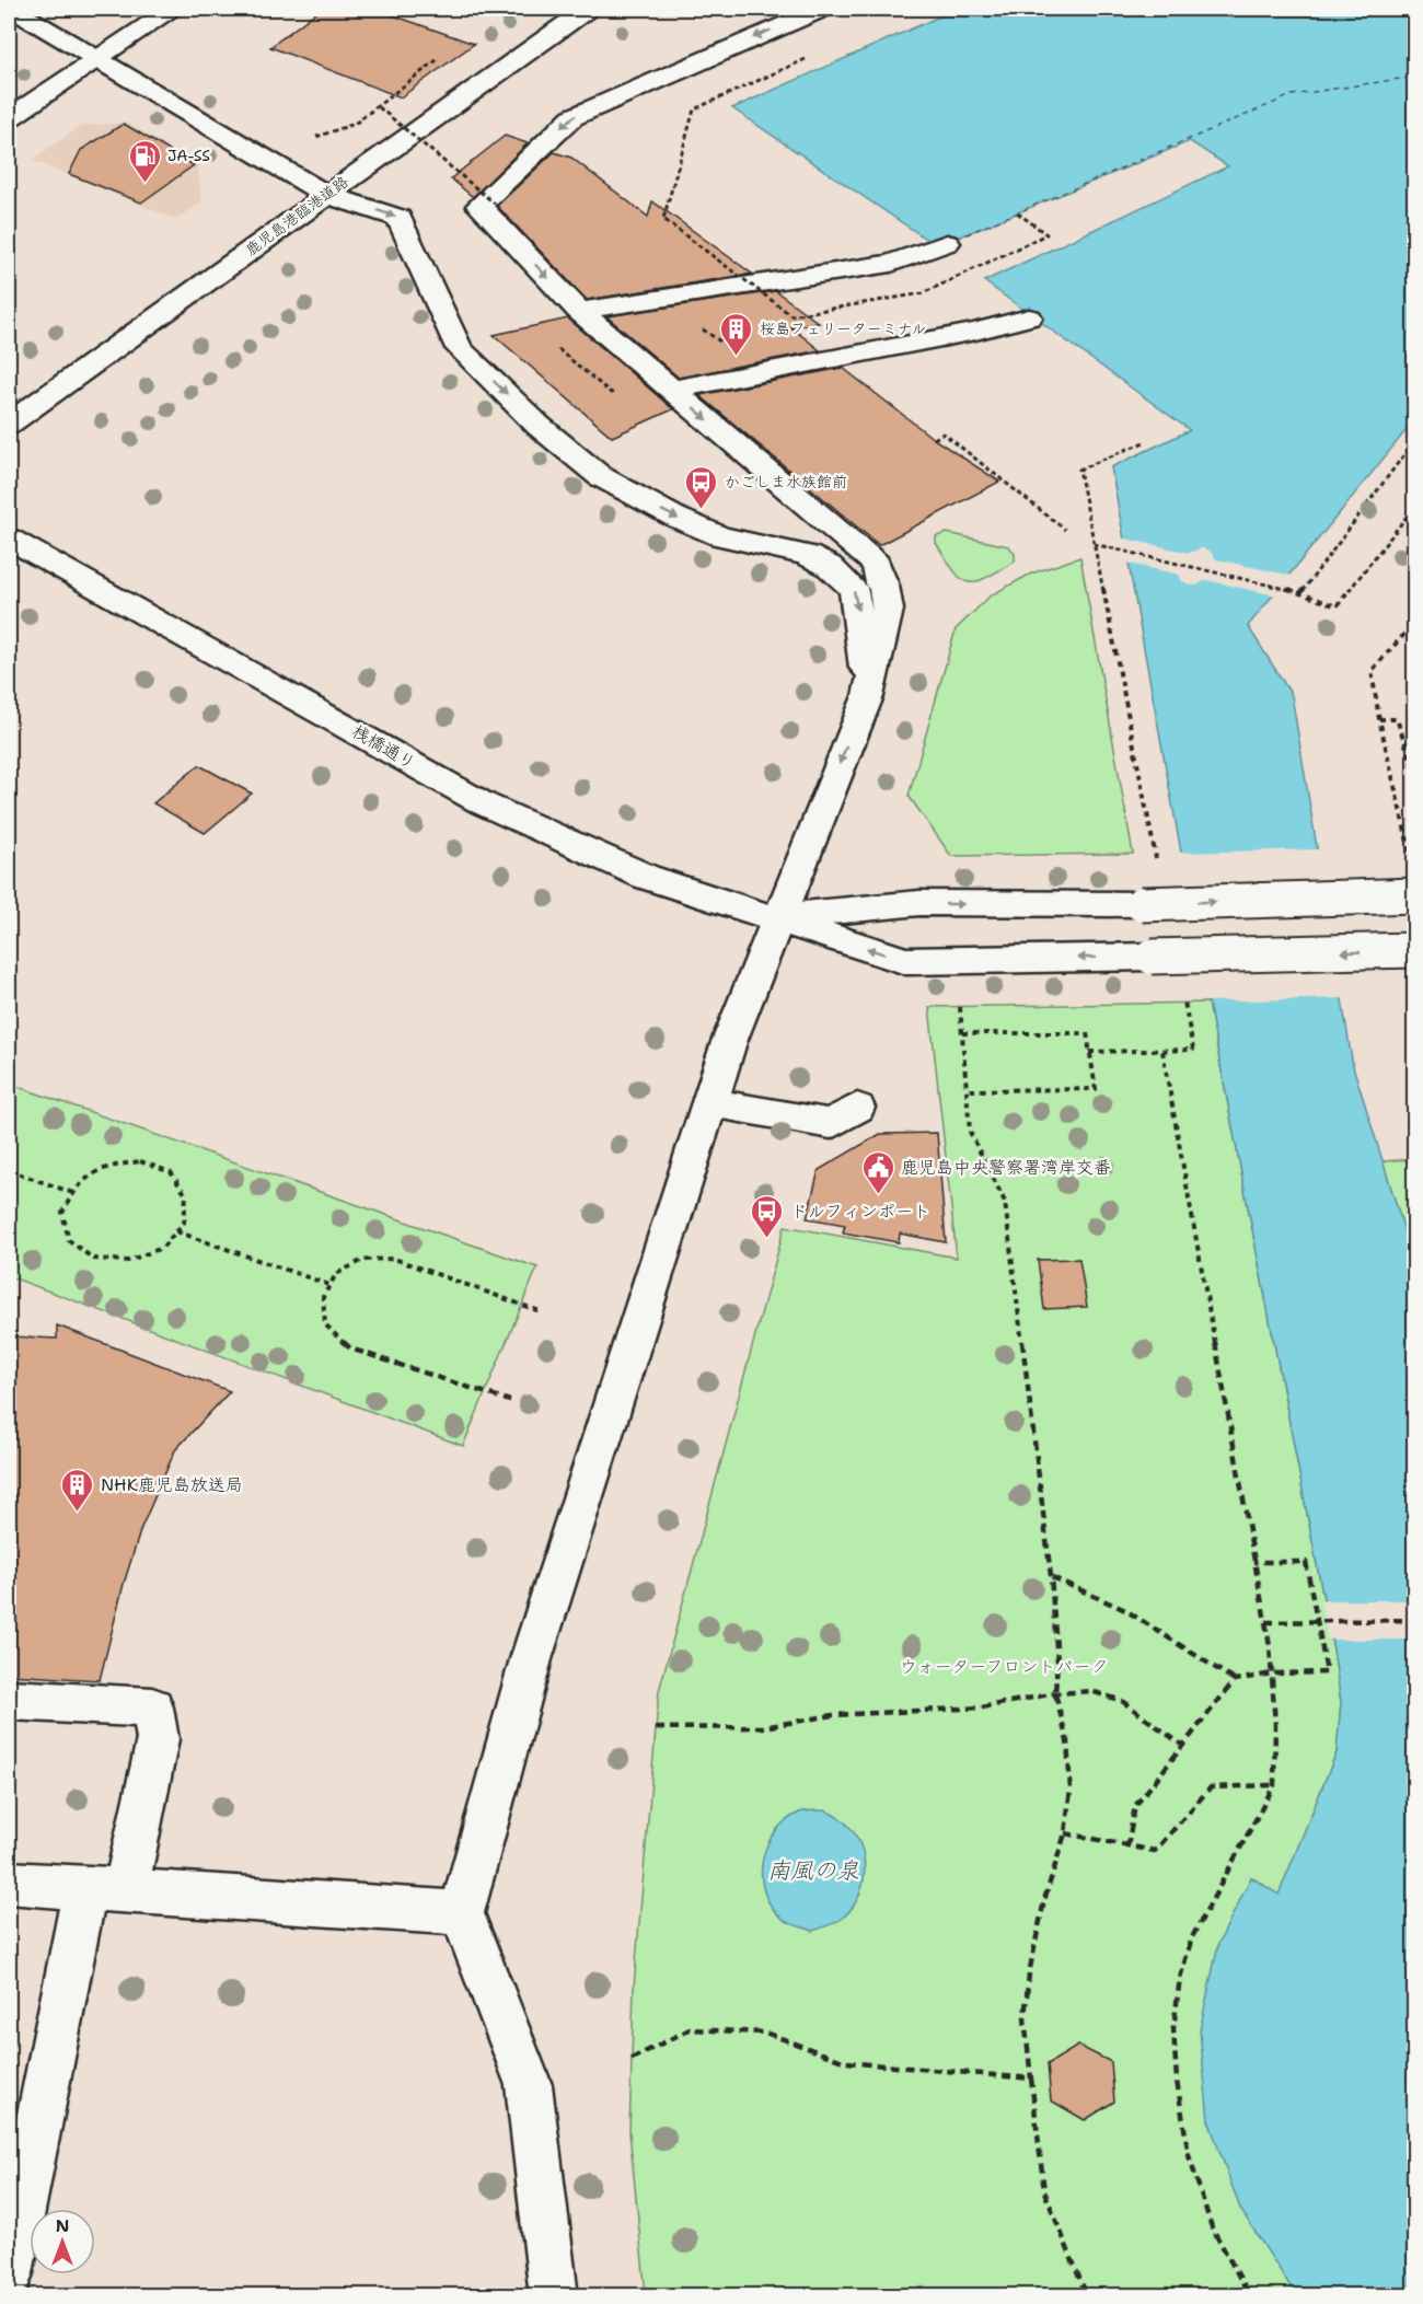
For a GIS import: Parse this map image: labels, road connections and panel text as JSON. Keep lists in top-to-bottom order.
{
  "streets": {
    "street": ["鹿児島港臨港道路", "桟橋通り"]
  },
  "water": ["南風の泉"],
  "parks": ["ウォーターフロントパーク"],
  "places": {
    "fuel station": ["JA-SS"],
    "building": ["桜島フェリーターミナル", "NHK鹿児島放送局"],
    "bus stop": ["かごしま水族館前", "ドルフィンポート"],
    "public building": ["鹿児島中央警察署湾岸交番"]
  },
  "north": "top"
}
